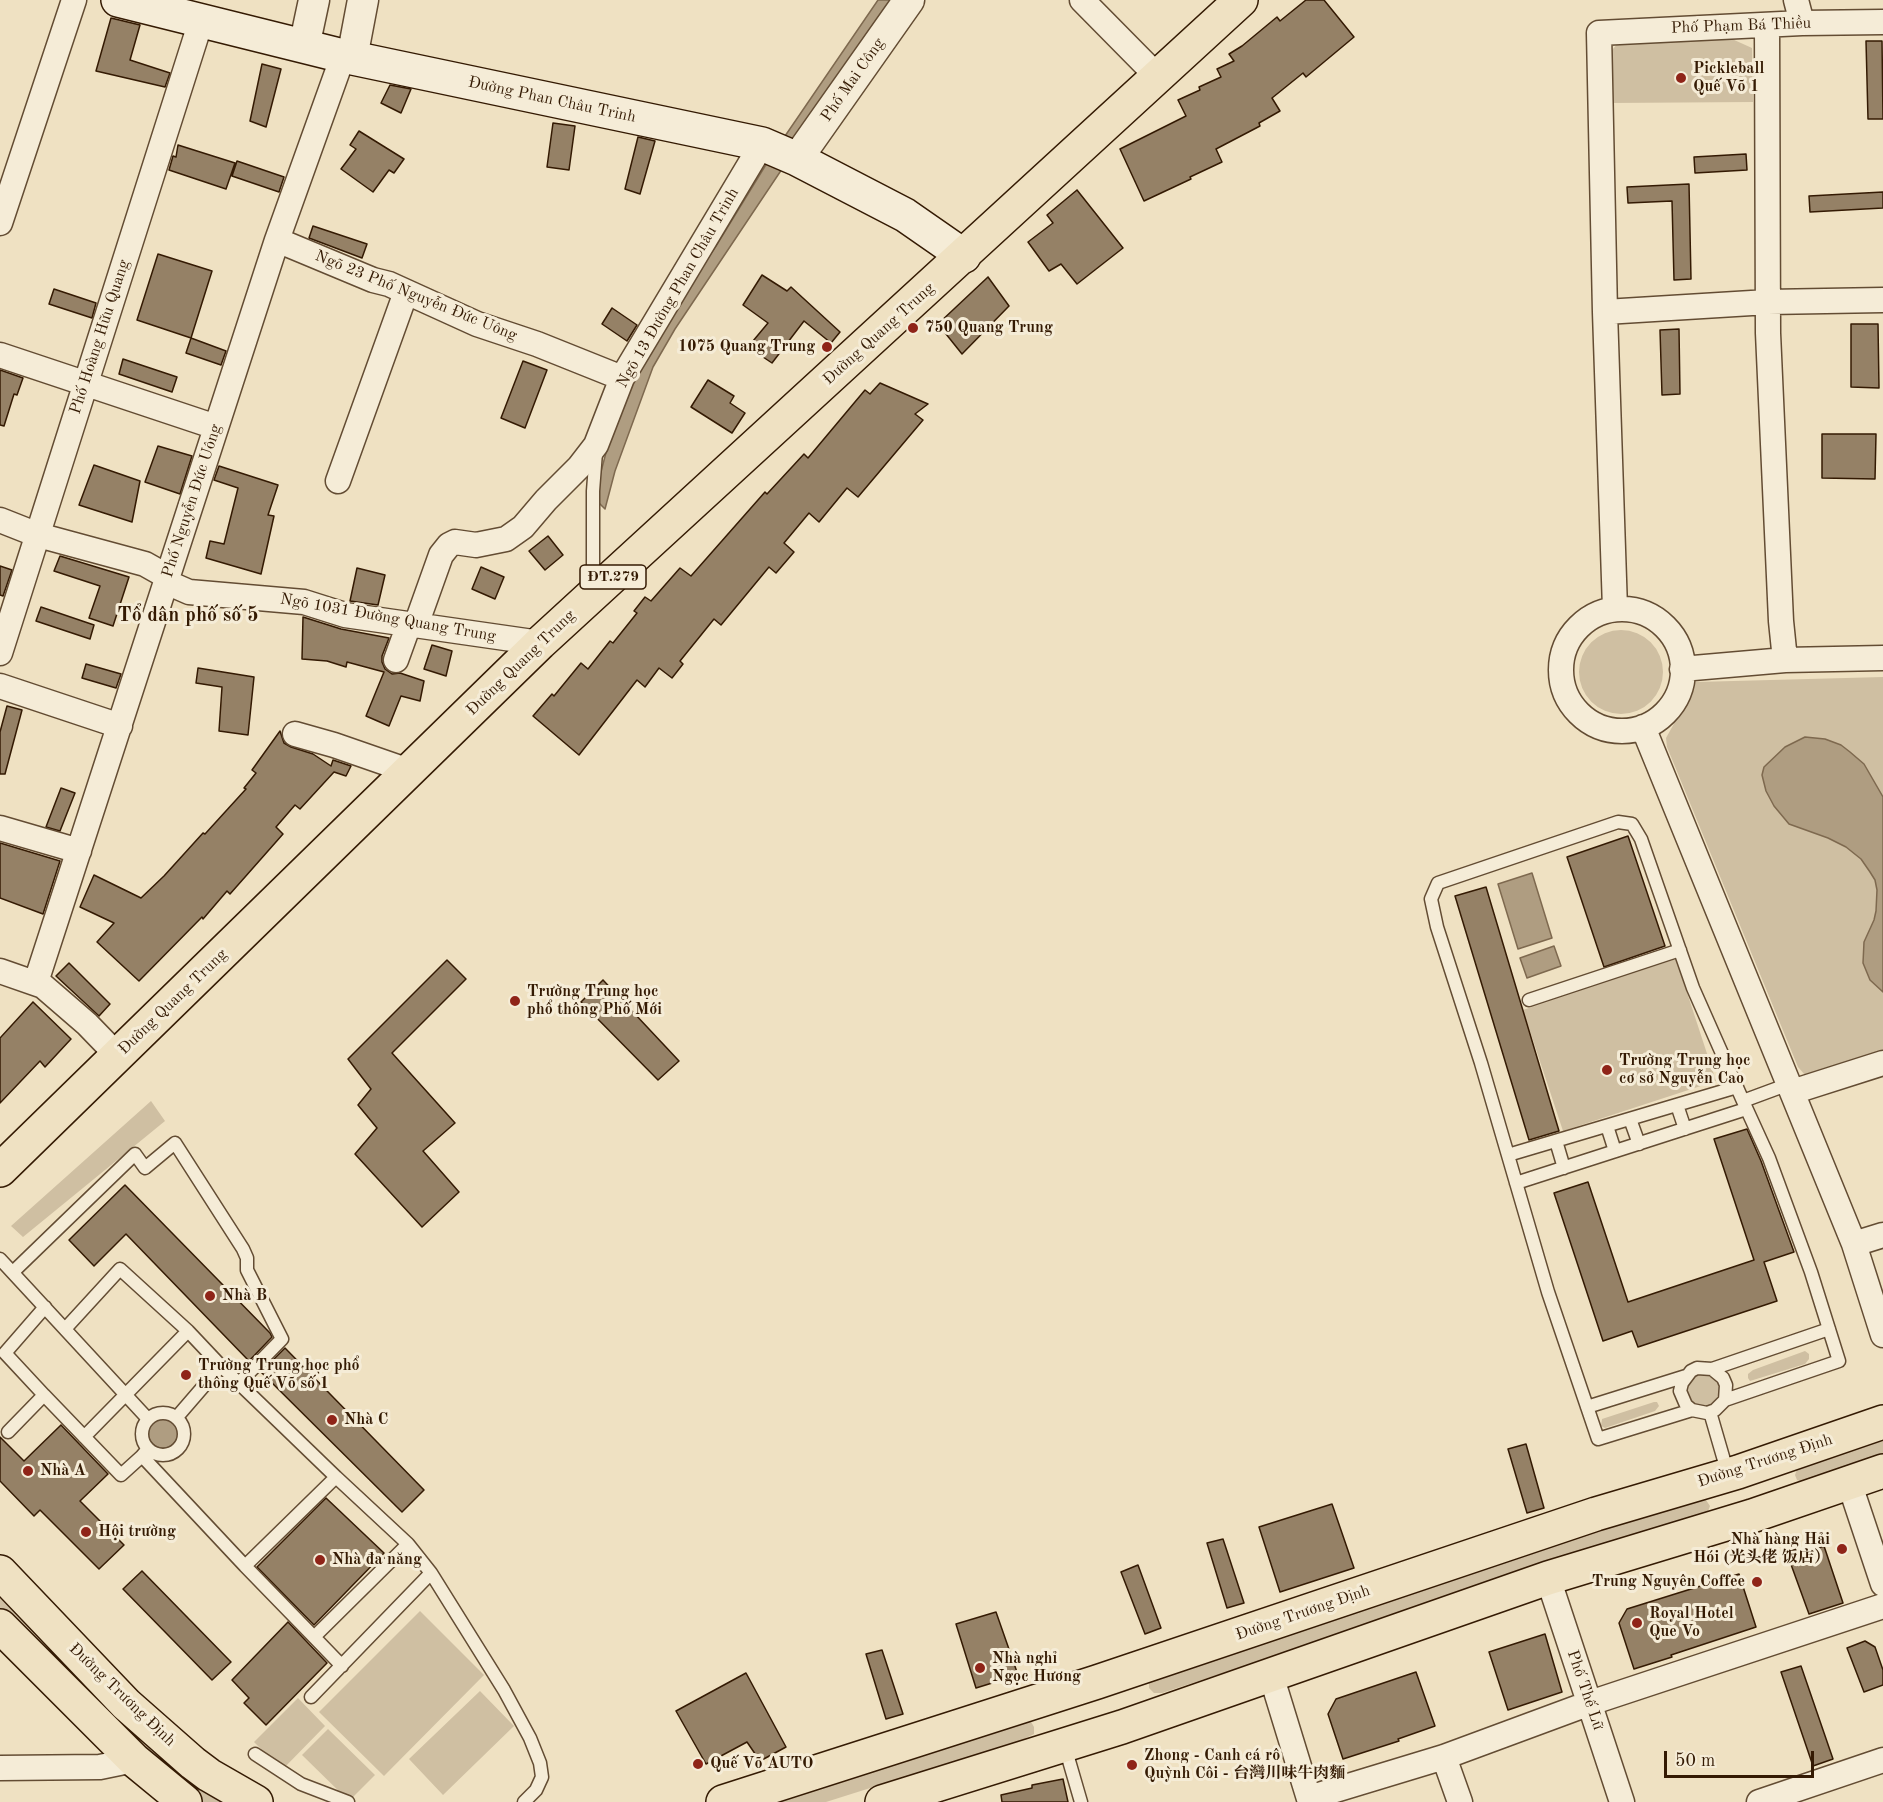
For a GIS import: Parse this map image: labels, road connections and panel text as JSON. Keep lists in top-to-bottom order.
{
  "streets": {
    "main road": [
      "Đường Phan Châu Trinh",
      "Đường Quang Trung",
      "ĐT.279",
      "Đường Trương Định"
    ],
    "street": [
      "Phố Phạm Bá Thiều",
      "Phố Mai Công",
      "Ngõ 13 Đường Phan Châu Trinh",
      "Ngõ 23 Phố Nguyễn Đức Uông",
      "Phố Hoàng Hữu Quang",
      "Phố Nguyễn Đức Uông",
      "Ngõ 1031 Đường Quang Trung",
      "Phố Thế Lữ"
    ]
  },
  "crossings": [
    ["Phố Mai Công", "Đường Phan Châu Trinh"],
    ["Đường Phan Châu Trinh", "Ngõ 13 Đường Phan Châu Trinh"],
    ["Đường Phan Châu Trinh", "Đường Quang Trung"],
    ["Đường Phan Châu Trinh", "Phố Hoàng Hữu Quang"],
    ["Đường Phan Châu Trinh", "Phố Nguyễn Đức Uông"],
    ["Ngõ 13 Đường Phan Châu Trinh", "Ngõ 23 Phố Nguyễn Đức Uông"],
    ["Ngõ 13 Đường Phan Châu Trinh", "Ngõ 1031 Đường Quang Trung"],
    ["Ngõ 23 Phố Nguyễn Đức Uông", "Phố Nguyễn Đức Uông"],
    ["Đường Quang Trung", "Ngõ 1031 Đường Quang Trung"],
    ["Phố Hoàng Hữu Quang", "Ngõ 1031 Đường Quang Trung"],
    ["Phố Nguyễn Đức Uông", "Ngõ 1031 Đường Quang Trung"]
  ],
  "districts": ["Tổ dân phố số 5"],
  "places": [
    "Pickleball Quế Võ 1",
    "750 Quang Trung",
    "1075 Quang Trung",
    "Trường Trung học phổ thông Phố Mới",
    "Trường Trung học cơ sở Nguyễn Cao",
    "Nhà B",
    "Trường Trung học phổ thông Quế Võ số 1",
    "Nhà C",
    "Nhà A",
    "Hội trường",
    "Nhà hàng Hải Hói (光头佬 饭店）",
    "Nhà đa năng",
    "Trung Nguyên Coffee",
    "Royal Hotel Que Vo",
    "Nhà nghỉ Ngọc Hương",
    "Quế Võ AUTO",
    "Zhong - Canh cá rô Quỳnh Côi - 台灣川味牛肉麵"
  ],
  "scale_bar": "50 m"
}
